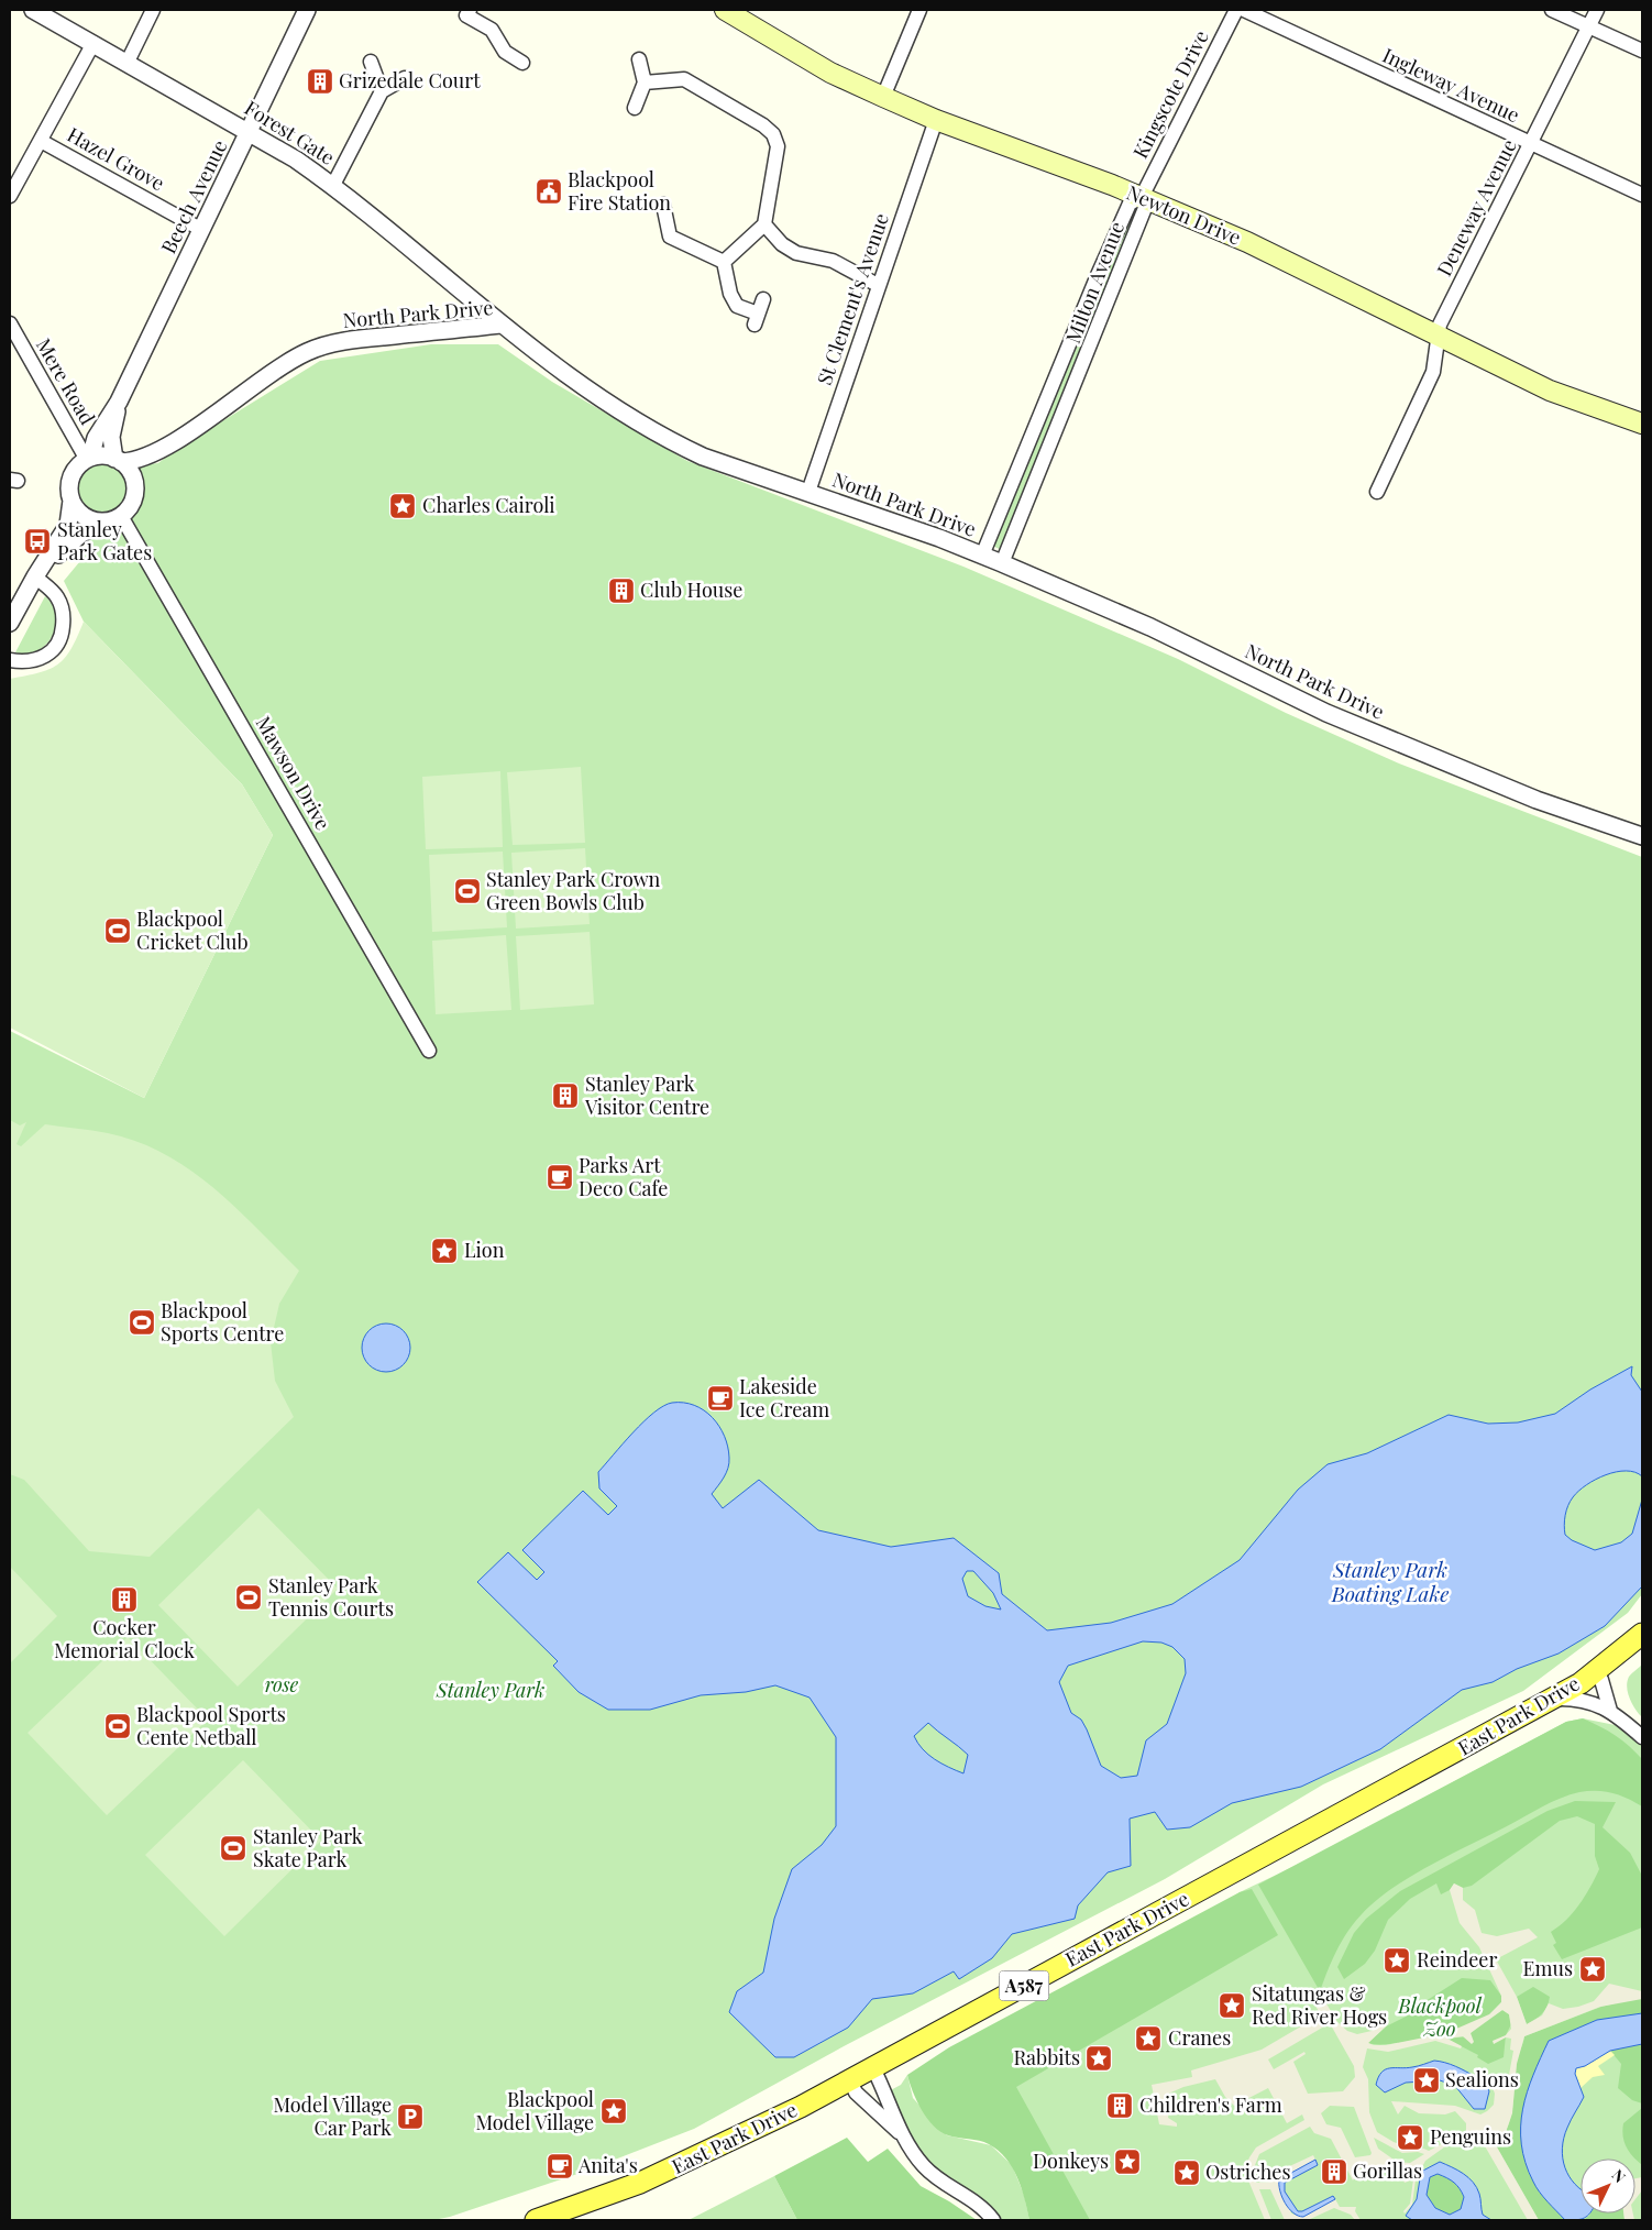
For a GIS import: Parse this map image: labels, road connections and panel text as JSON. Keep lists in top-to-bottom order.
{
  "streets": {
    "main road": ["Newton Drive", "East Park Drive", "A587"],
    "street": [
      "Ingleway Avenue",
      "Kingscote Drive",
      "Forest Gate",
      "Hazel Grove",
      "Beech Avenue",
      "Deneway Avenue",
      "Milton Avenue",
      "St Clement's Avenue",
      "North Park Drive",
      "Mere Road",
      "Mawson Drive"
    ]
  },
  "crossings": [
    ["Ingleway Avenue", "Deneway Avenue"],
    ["Kingscote Drive", "Newton Drive"],
    ["Kingscote Drive", "Milton Avenue"],
    ["Forest Gate", "Beech Avenue"],
    ["Forest Gate", "North Park Drive"],
    ["Hazel Grove", "Beech Avenue"],
    ["Beech Avenue", "North Park Drive"],
    ["Beech Avenue", "Mere Road"],
    ["Beech Avenue", "Mawson Drive"],
    ["Deneway Avenue", "Newton Drive"],
    ["Newton Drive", "Milton Avenue"],
    ["Newton Drive", "St Clement's Avenue"],
    ["Milton Avenue", "North Park Drive"],
    ["St Clement's Avenue", "North Park Drive"],
    ["North Park Drive", "Mere Road"],
    ["North Park Drive", "Mawson Drive"],
    ["Mere Road", "Mawson Drive"]
  ],
  "water": ["Stanley Park Boating Lake"],
  "parks": ["rose", "Stanley Park", "Blackpool Zoo"],
  "places": {
    "building": [
      "Grizedale Court",
      "Club House",
      "Stanley Park Visitor Centre",
      "Cocker Memorial Clock",
      "Children's Farm",
      "Gorillas"
    ],
    "public building": ["Blackpool Fire Station"],
    "place": [
      "Charles Cairoli",
      "Lion",
      "Reindeer",
      "Emus",
      "Sitatungas & Red River Hogs",
      "Cranes",
      "Rabbits",
      "Sealions",
      "Blackpool Model Village",
      "Penguins",
      "Donkeys",
      "Ostriches"
    ],
    "bus stop": ["Stanley Park Gates"],
    "sports": [
      "Stanley Park Crown Green Bowls Club",
      "Blackpool Cricket Club",
      "Blackpool Sports Centre",
      "Stanley Park Tennis Courts",
      "Blackpool Sports Cente Netball",
      "Stanley Park Skate Park"
    ],
    "cafe": ["Parks Art Deco Cafe", "Lakeside Ice Cream", "Anita's"],
    "parking": ["Model Village Car Park"]
  },
  "north": "top right"
}
